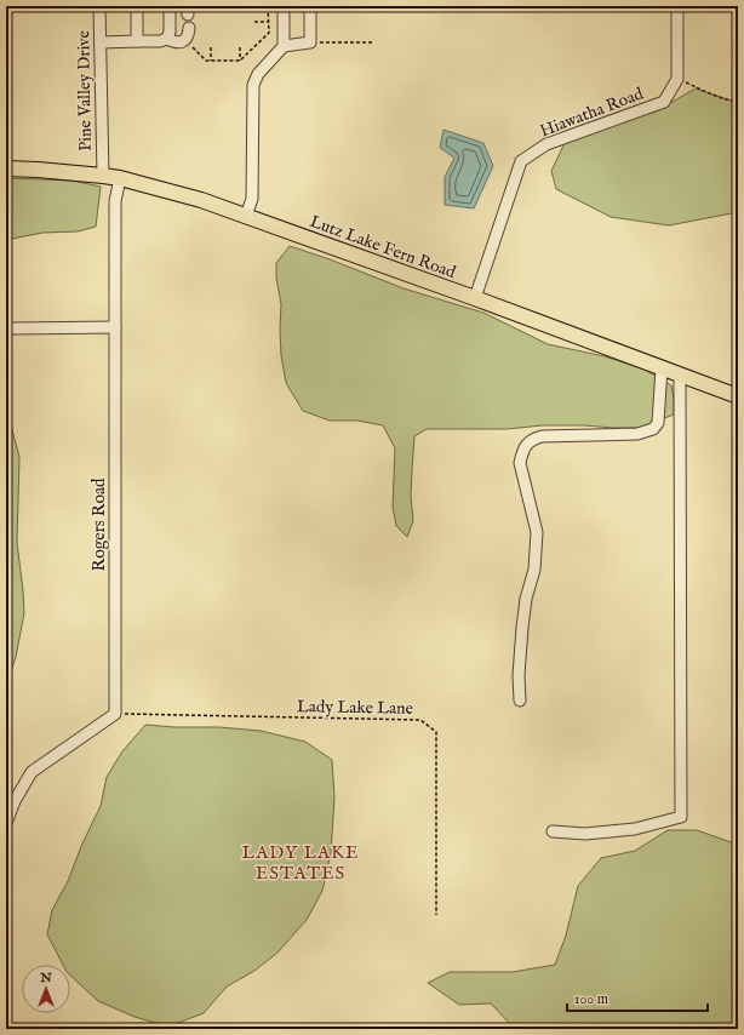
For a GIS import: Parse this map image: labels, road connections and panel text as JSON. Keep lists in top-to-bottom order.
{
  "streets": {
    "main road": ["Lutz Lake Fern Road"],
    "street": ["Pine Valley Drive", "Hiawatha Road", "Rogers Road"],
    "path": ["Lady Lake Lane"]
  },
  "crossings": [
    ["Pine Valley Drive", "Lutz Lake Fern Road"],
    ["Hiawatha Road", "Lutz Lake Fern Road"],
    ["Lutz Lake Fern Road", "Rogers Road"],
    ["Rogers Road", "Lady Lake Lane"]
  ],
  "districts": ["LADY LAKE ESTATES"],
  "scale_bar": "100 m",
  "north": "top"
}
